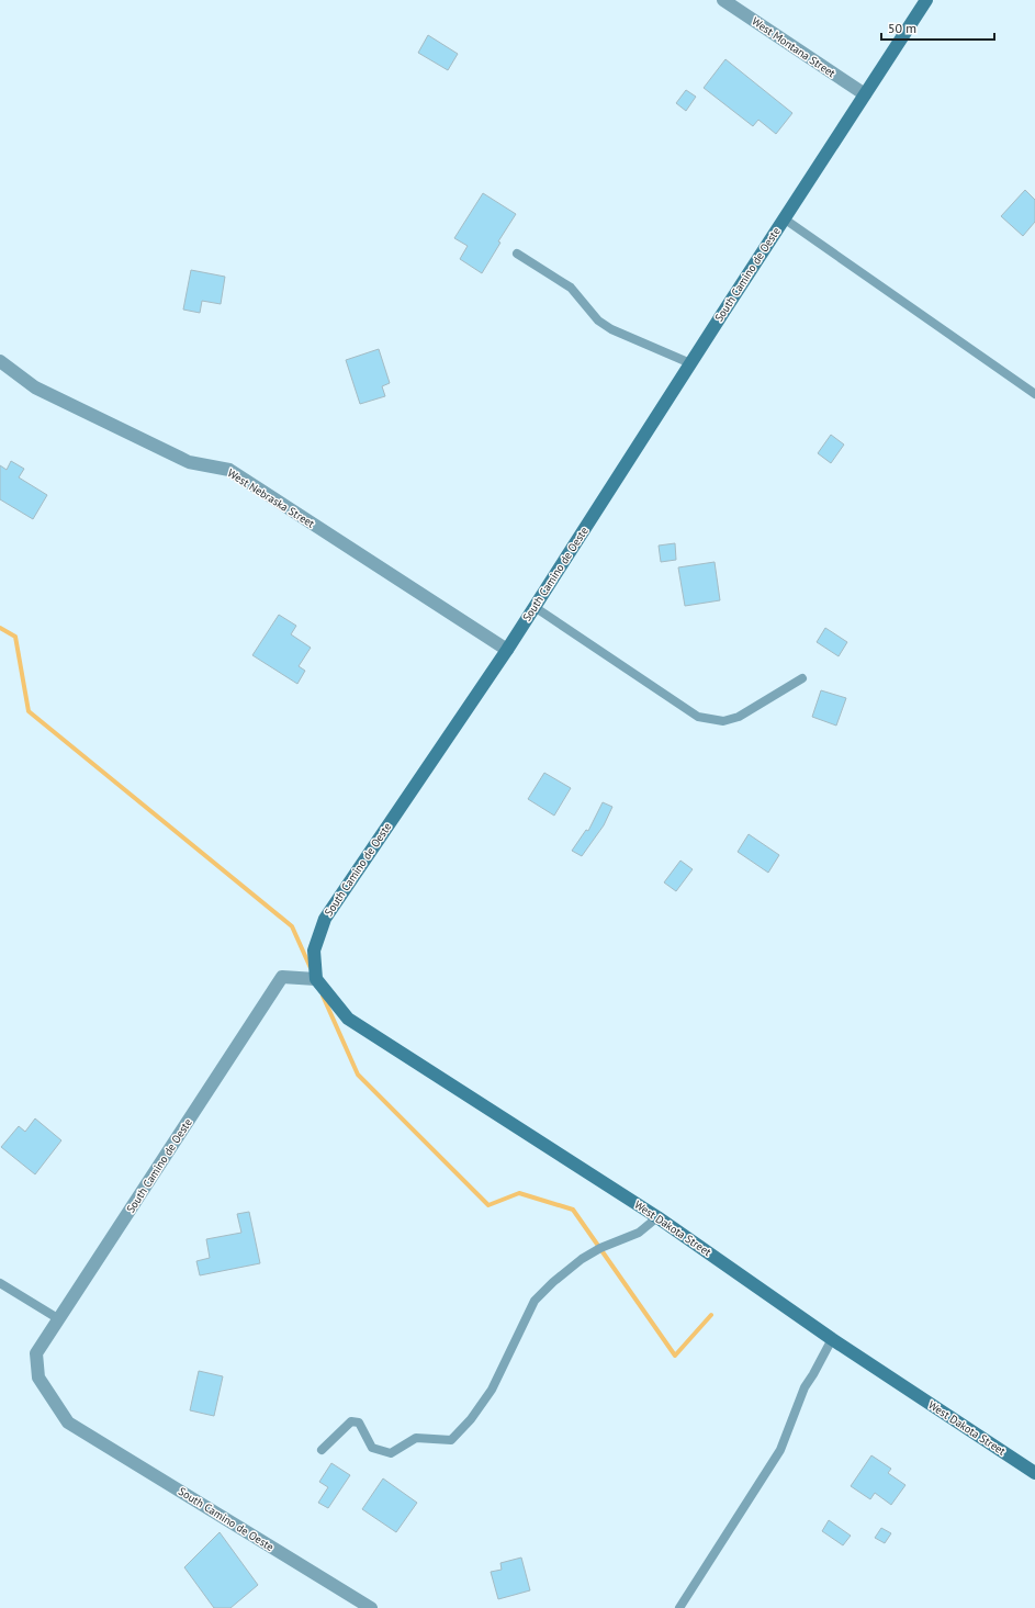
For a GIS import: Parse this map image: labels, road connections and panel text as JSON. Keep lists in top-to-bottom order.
{
  "streets": {
    "street": [
      "West Montana Street",
      "South Camino de Oeste",
      "West Nebraska Street",
      "West Dakota Street"
    ]
  },
  "crossings": [
    ["West Montana Street", "South Camino de Oeste"],
    ["South Camino de Oeste", "West Nebraska Street"],
    ["South Camino de Oeste", "West Dakota Street"]
  ],
  "scale_bar": "50 m"
}
